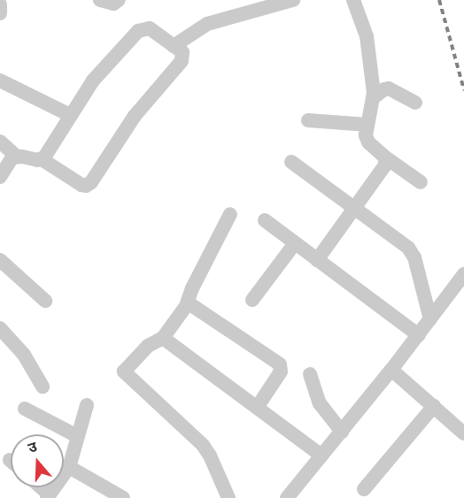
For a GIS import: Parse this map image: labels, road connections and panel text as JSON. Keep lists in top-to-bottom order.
{
  "north": "top"
}
